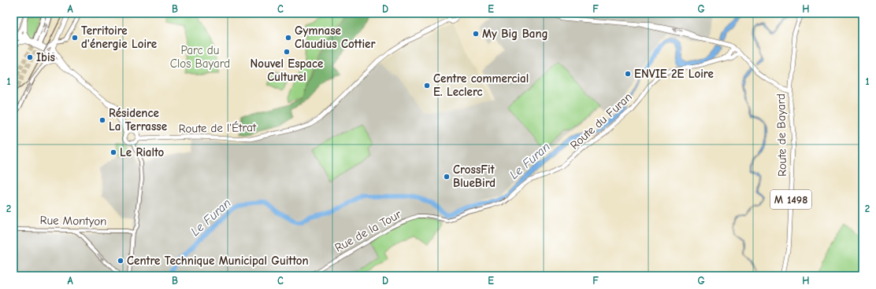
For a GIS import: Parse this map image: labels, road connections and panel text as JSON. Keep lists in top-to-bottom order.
{
  "streets": {
    "main road": [
      "Route du Furan",
      "Route de l'Étrat",
      "Route de Bayard",
      "M 1498"
    ],
    "street": ["Rue Montyon", "Rue de la Tour"]
  },
  "crossings": [
    ["Route du Furan", "Rue de la Tour"]
  ],
  "water": ["Le Furan"],
  "parks": ["Parc du Clos Bayard"],
  "places": [
    "My Big Bang",
    "Territoire d'énergie Loire",
    "Gymnase Claudius Cottier",
    "Nouvel Espace Culturel",
    "Ibis",
    "ENVIE 2E Loire",
    "Centre commercial E. Leclerc",
    "Résidence La Terrasse",
    "Le Rialto",
    "CrossFit BlueBird",
    "Centre Technique Municipal Guitton"
  ],
  "grid": {
    "columns": [
      "A",
      "B",
      "C",
      "D",
      "E",
      "F",
      "G",
      "H"
    ],
    "rows": ["1", "2"]
  }
}
